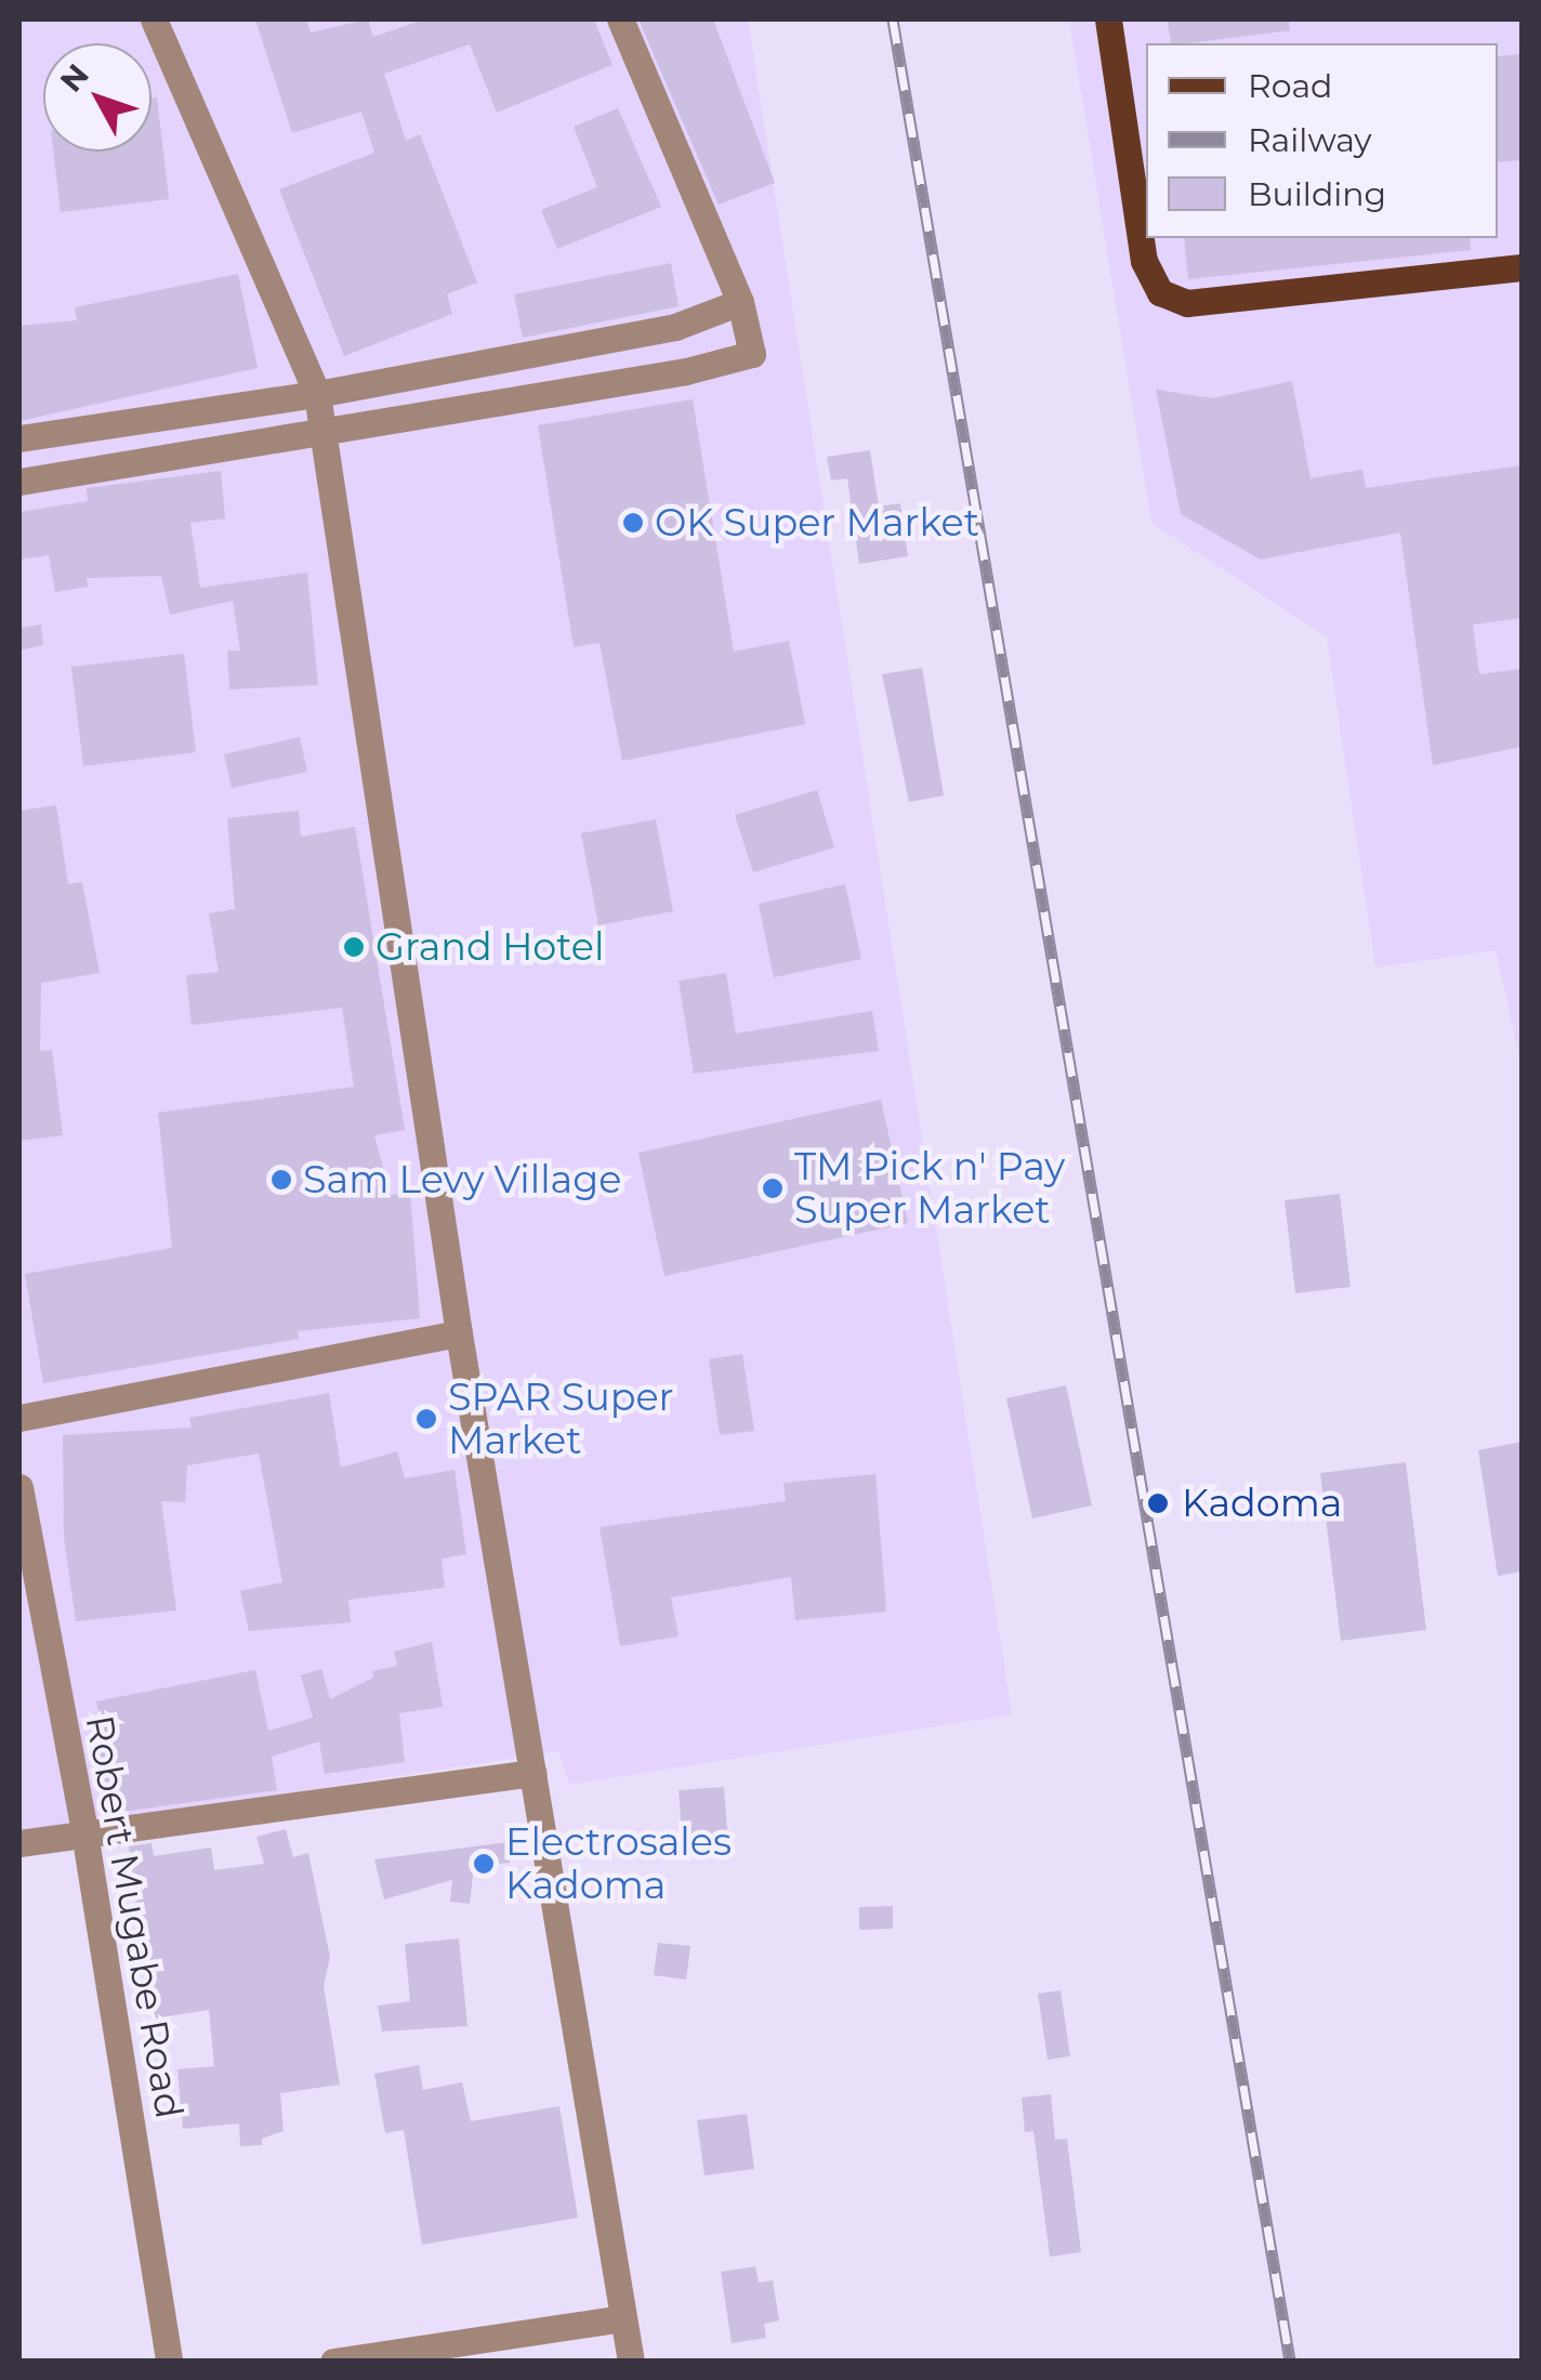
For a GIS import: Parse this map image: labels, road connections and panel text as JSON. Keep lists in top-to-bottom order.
{
  "streets": {
    "street": ["Robert Mugabe Road"]
  },
  "places": [
    "OK Super Market",
    "Grand Hotel",
    "Sam Levy Village",
    "TM Pick n' Pay Super Market",
    "SPAR Super Market",
    "Kadoma",
    "Electrosales Kadoma"
  ],
  "legend": ["Road", "Railway", "Building"],
  "north": "top left"
}
